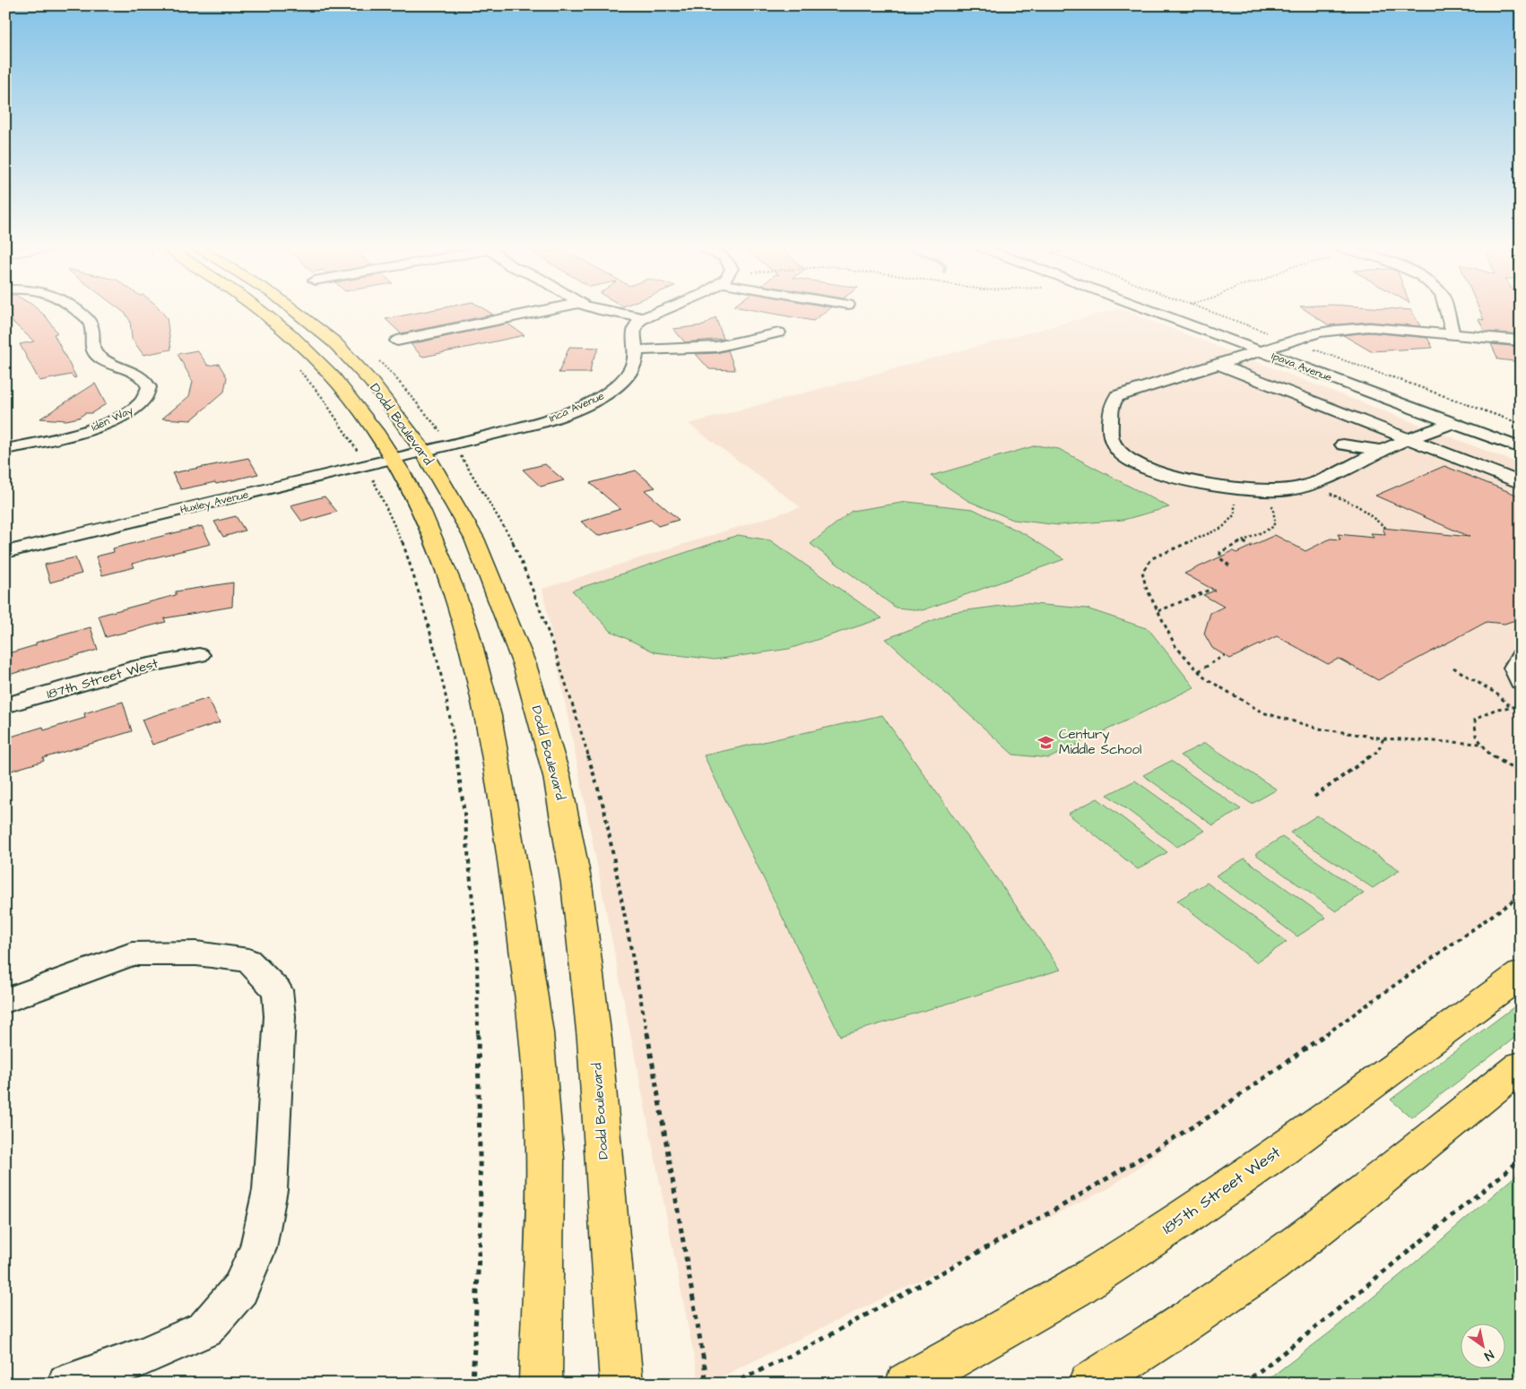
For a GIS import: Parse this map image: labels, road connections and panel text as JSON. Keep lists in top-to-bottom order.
{
  "streets": {
    "main road": ["Dodd Boulevard", "185th Street West"],
    "street": [
      "Ipava Avenue",
      "Inca Avenue",
      "Iden Way",
      "Huxley Avenue",
      "187th Street West"
    ]
  },
  "crossings": [
    ["Inca Avenue", "Dodd Boulevard"],
    ["Inca Avenue", "Huxley Avenue"],
    ["Dodd Boulevard", "Huxley Avenue"]
  ],
  "places": {
    "school or university": ["Century Middle School"]
  },
  "north": "bottom right"
}
